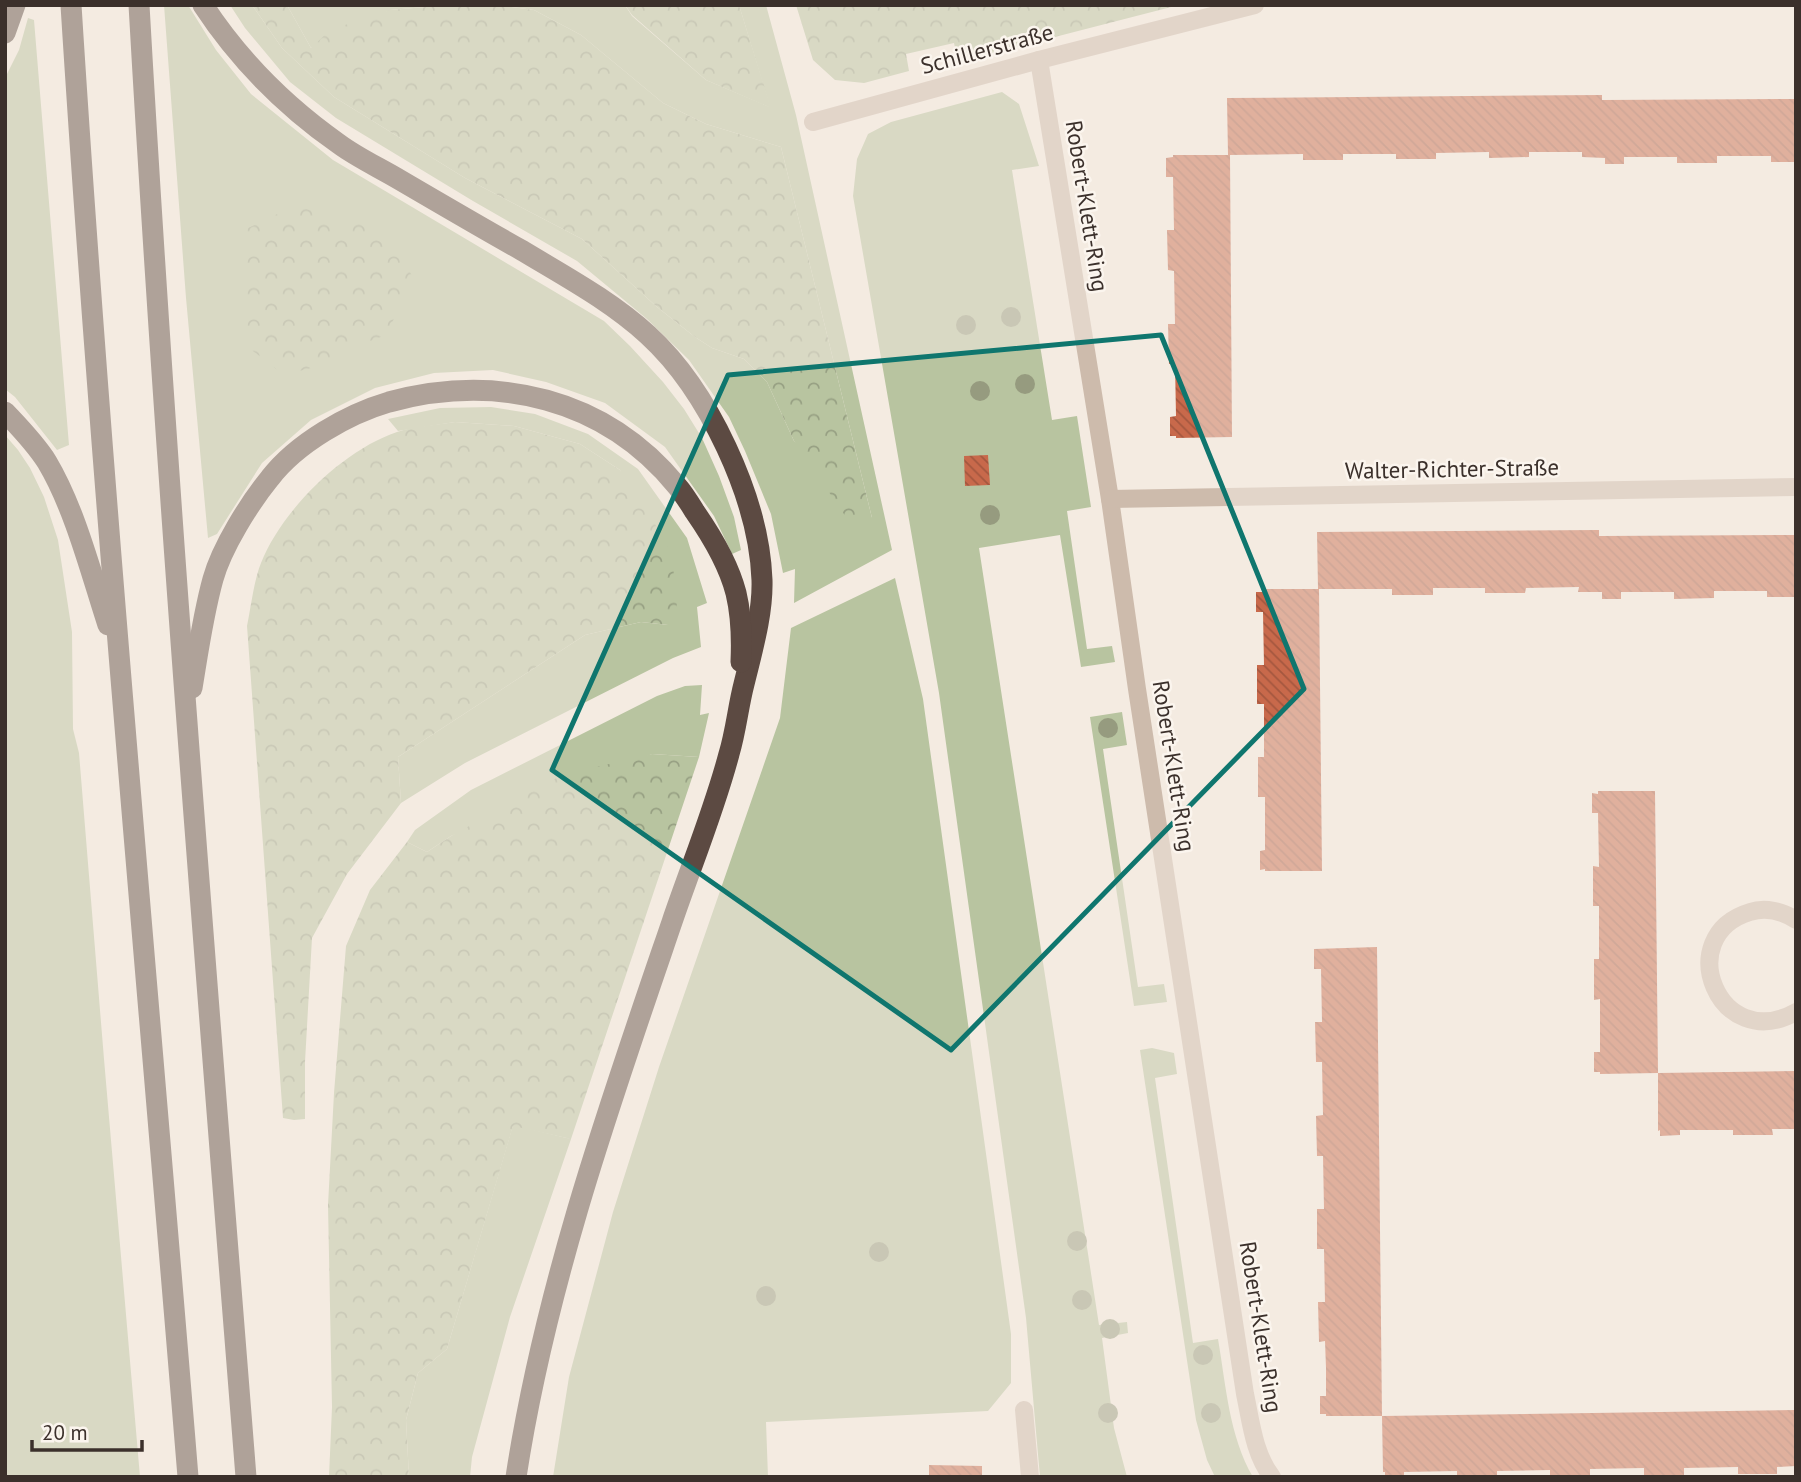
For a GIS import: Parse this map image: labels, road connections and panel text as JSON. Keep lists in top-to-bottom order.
{
  "streets": {
    "street": ["Schillerstraße", "Robert-Klett-Ring", "Walter-Richter-Straße"]
  },
  "crossings": [
    ["Schillerstraße", "Robert-Klett-Ring"],
    ["Robert-Klett-Ring", "Walter-Richter-Straße"]
  ],
  "scale_bar": "20 m"
}
